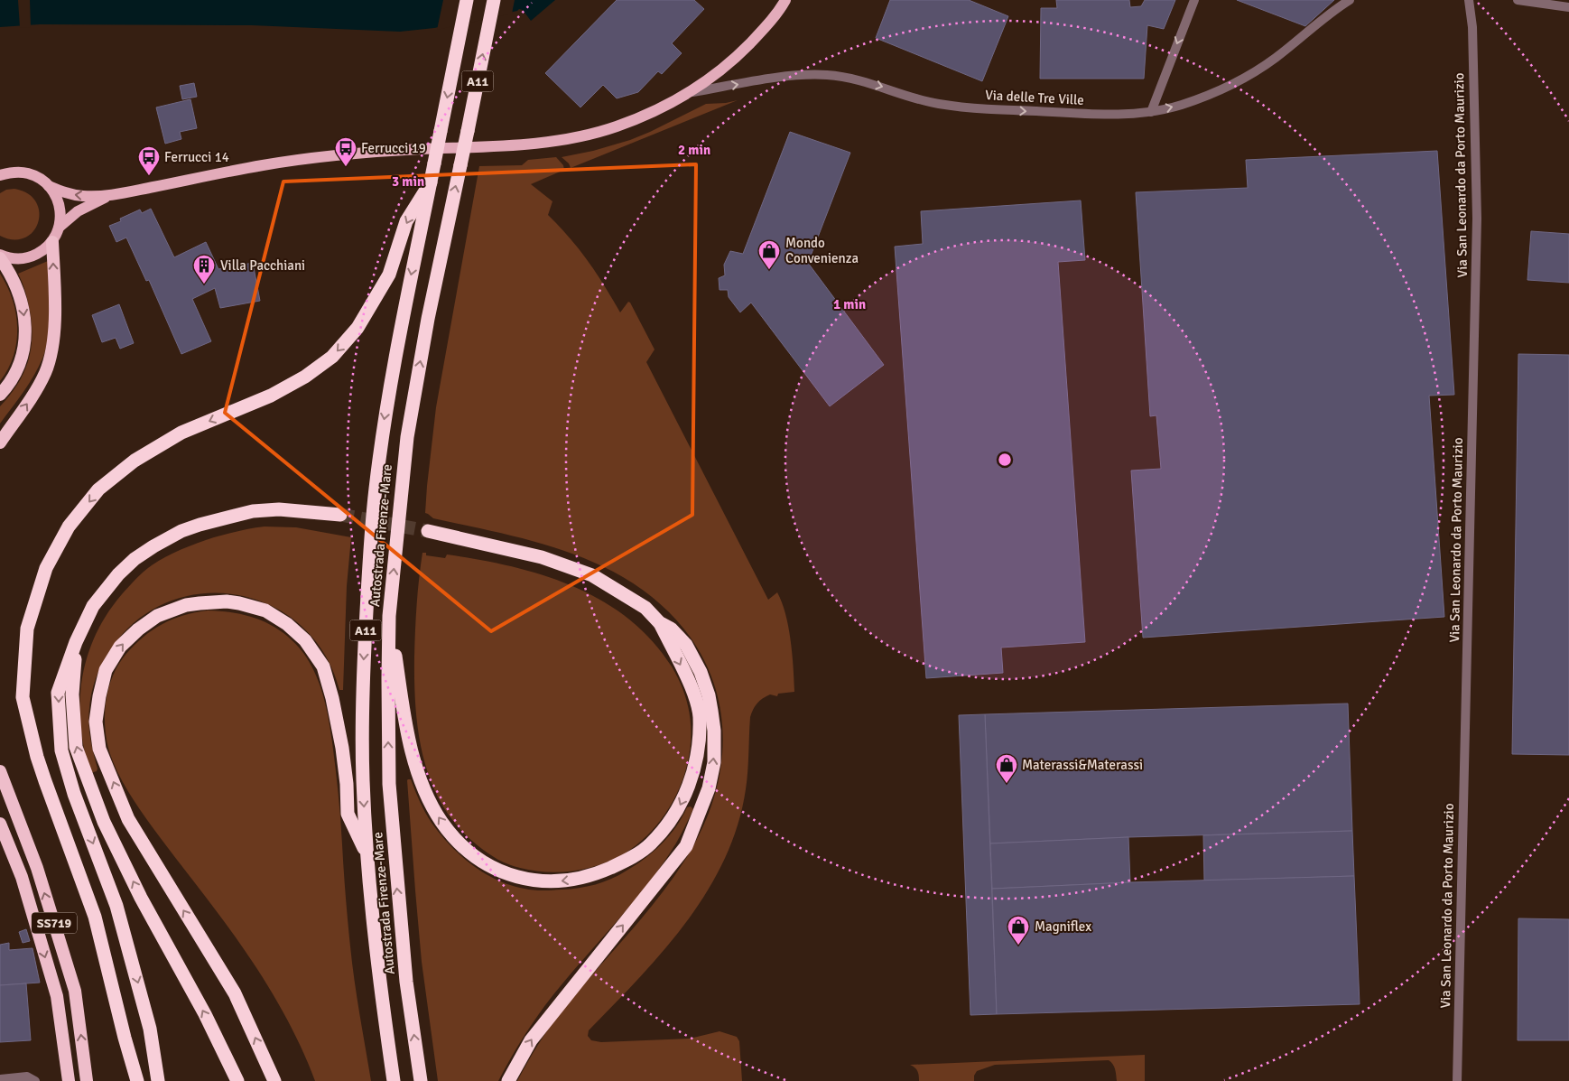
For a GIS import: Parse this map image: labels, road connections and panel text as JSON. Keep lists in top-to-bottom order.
{
  "streets": {
    "highway": ["A11", "Autostrada Firenze-Mare", "SS719"],
    "street": ["Via delle Tre Ville", "Via San Leonardo da Porto Maurizio"]
  },
  "one_way": ["Via delle Tre Ville"],
  "places": {
    "bus stop": ["Ferrucci 19", "Ferrucci 14"],
    "shop": ["Mondo Convenienza", "Materassi&Materassi", "Magniflex"],
    "building": ["Villa Pacchiani"]
  },
  "rings": ["2 min", "3 min", "1 min"]
}
